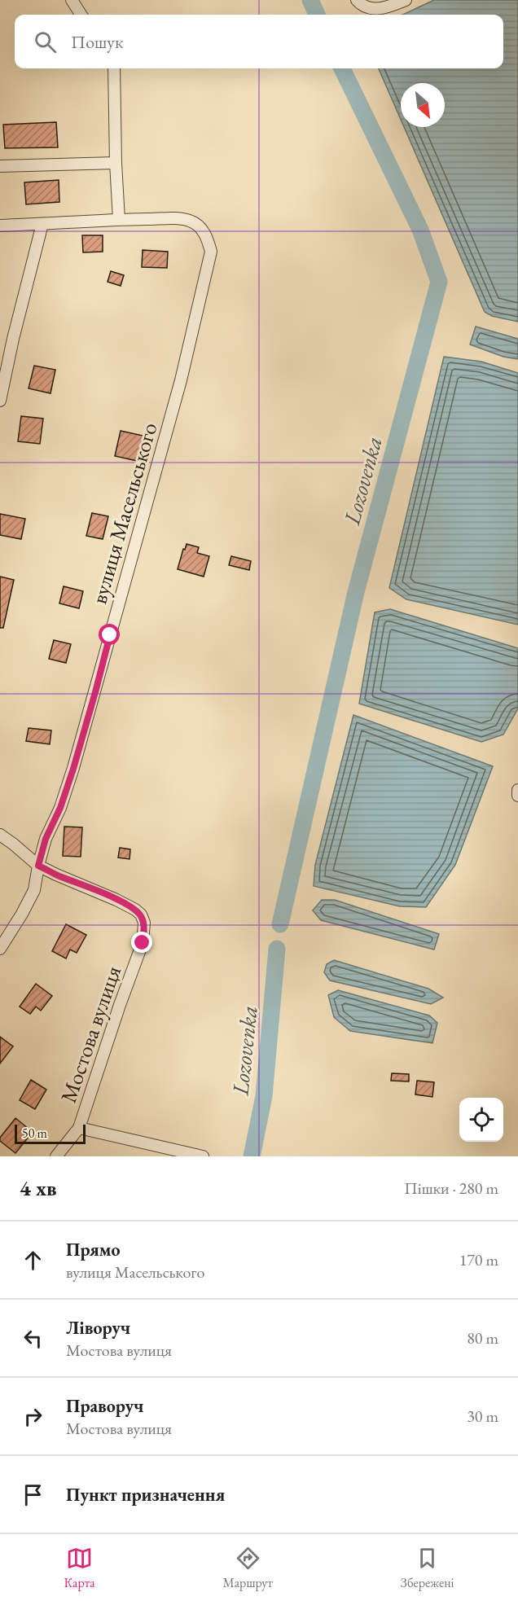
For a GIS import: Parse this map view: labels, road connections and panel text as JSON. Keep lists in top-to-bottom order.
{
  "streets": {
    "street": ["вулиця Масельського", "Мостова вулиця"]
  },
  "crossings": [
    ["вулиця Масельського", "Мостова вулиця"]
  ],
  "water": ["Lozovenka"],
  "scale_bar": "50 m",
  "north": "bottom right",
  "page": {
    "search": "Пошук",
    "scale": "50 m",
    "heading": ["4 хв", "Пішки · 280 m"],
    "list": [
      ["Прямо", "вулиця Масельського", "170 m"],
      ["Ліворуч", "Мостова вулиця", "80 m"],
      ["Праворуч", "Мостова вулиця", "30 m"],
      "Пункт призначення"
    ],
    "nav": ["Карта", "Маршрут", "Збережені"]
  }
}
